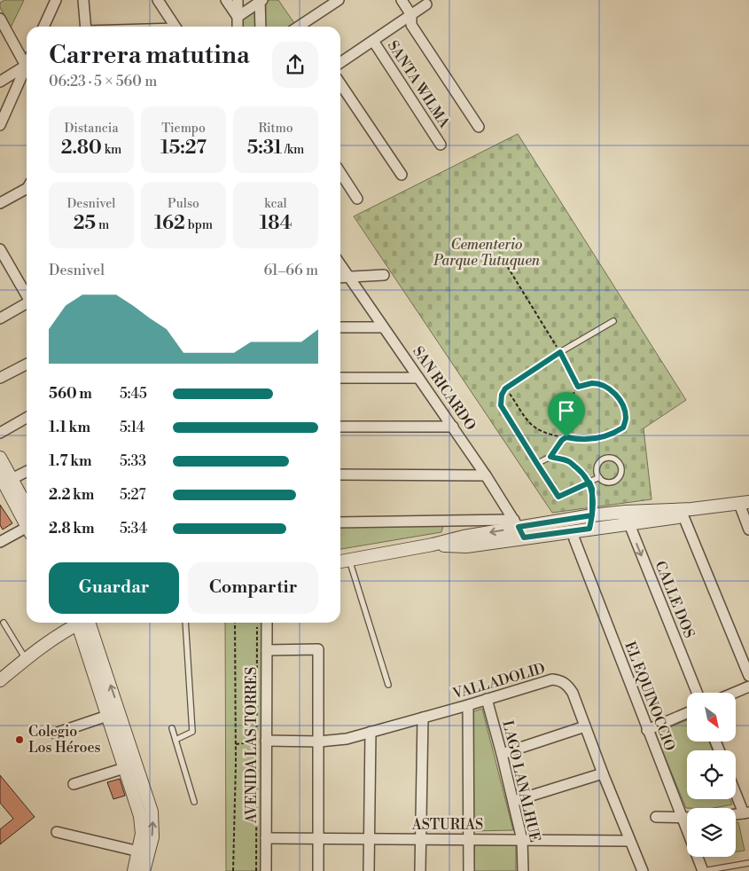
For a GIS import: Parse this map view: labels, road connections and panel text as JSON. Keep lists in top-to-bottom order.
{
  "streets": {
    "street": [
      "SANTA WILMA",
      "SAN RICARDO",
      "CALLE DOS",
      "VALLADOLID",
      "EL EQUINOCCIO",
      "AVENIDA LAS TORRES",
      "LAGO LANALHUE",
      "ASTURIAS"
    ]
  },
  "crossings": [
    ["VALLADOLID", "AVENIDA LAS TORRES"],
    ["VALLADOLID", "LAGO LANALHUE"],
    ["VALLADOLID", "ASTURIAS"],
    ["AVENIDA LAS TORRES", "ASTURIAS"],
    ["LAGO LANALHUE", "ASTURIAS"]
  ],
  "parks": ["Cementerio Parque Tutuquen"],
  "places": ["Colegio Los Héroes"],
  "north": "bottom right",
  "page": {
    "heading": ["Carrera matutina", "06:23 · 5 × 560 m"],
    "stats": [
      ["Distancia", "2.80 km"],
      ["Tiempo", "15:27"],
      ["Ritmo", "5:31 /km"],
      ["Desnivel", "25 m"],
      ["Pulso", "162 bpm"],
      ["kcal", "184"]
    ],
    "chart": ["Desnivel", "61–66 m"],
    "list": [
      {
        "name": "560 m",
        "note": "5:45"
      },
      {
        "name": "1.1 km",
        "note": "5:14"
      },
      {
        "name": "1.7 km",
        "note": "5:33"
      },
      {
        "name": "2.2 km",
        "note": "5:27"
      },
      {
        "name": "2.8 km",
        "note": "5:34"
      }
    ],
    "buttons": ["Guardar", "Compartir"]
  }
}
